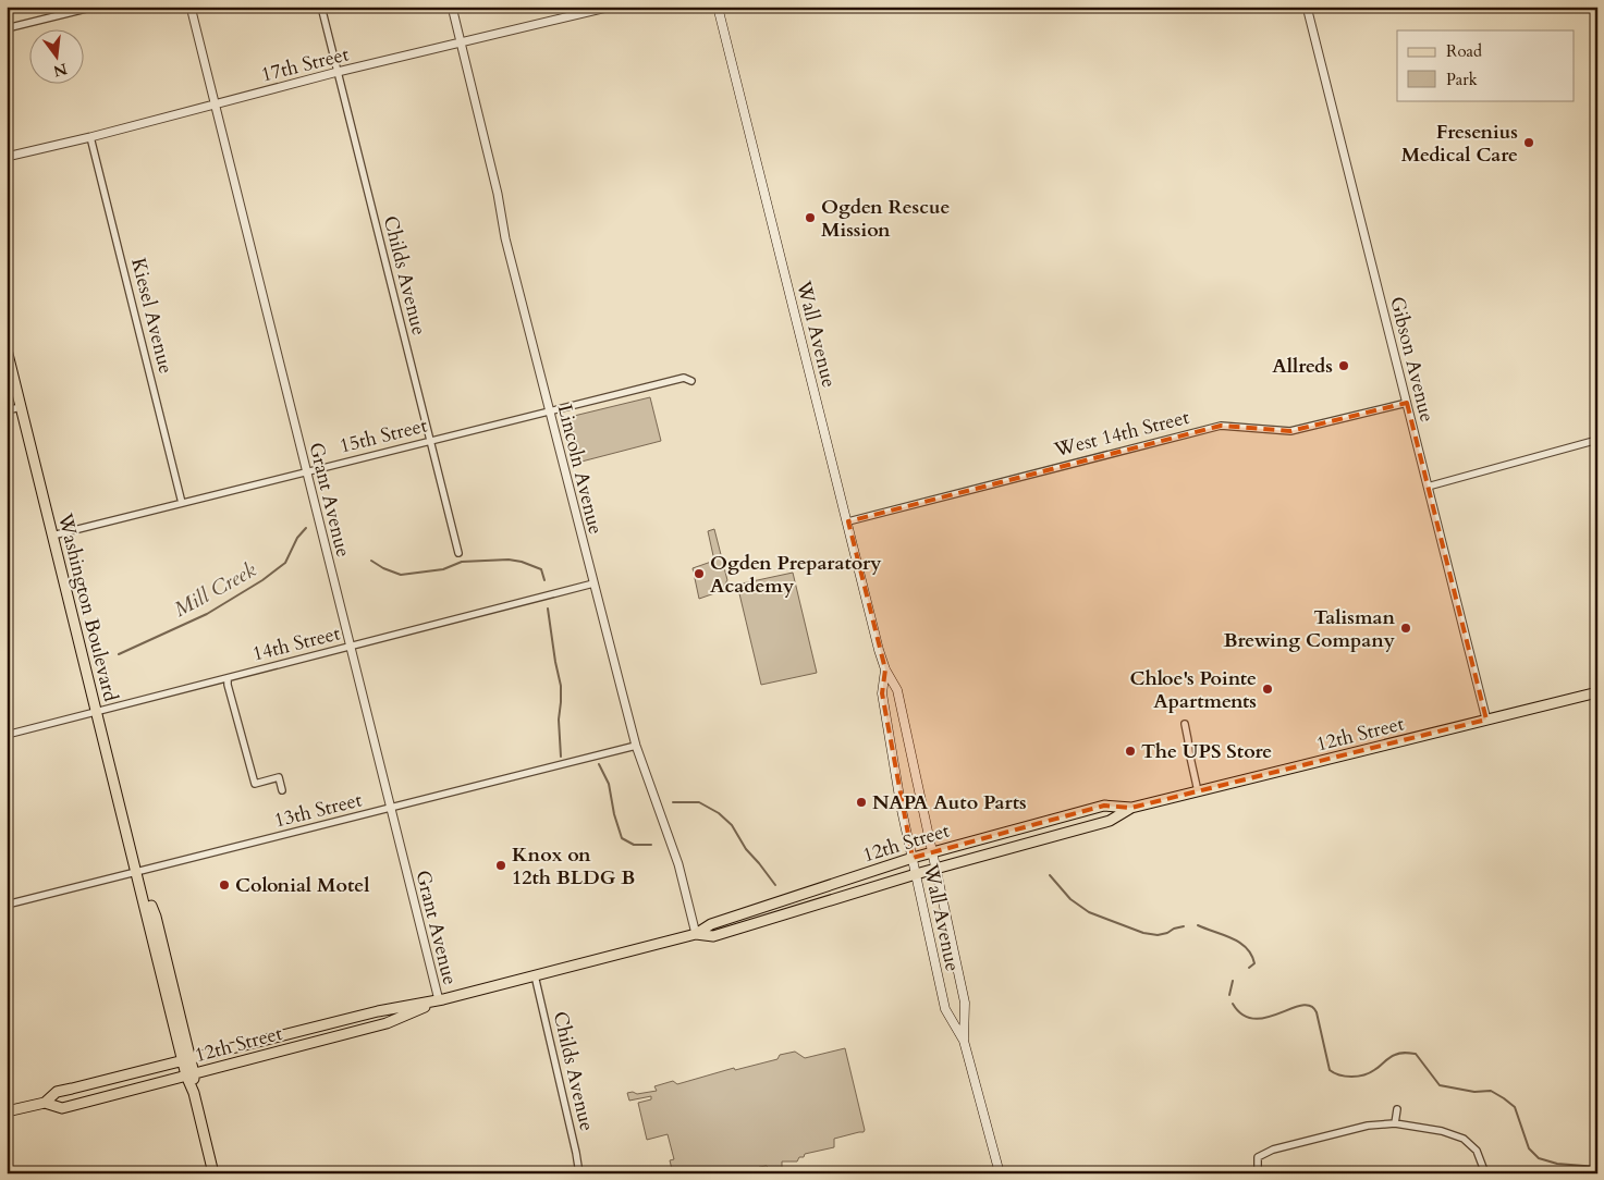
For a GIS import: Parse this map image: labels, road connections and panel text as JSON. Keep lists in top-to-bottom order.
{
  "streets": {
    "main road": ["Wall Avenue", "Washington Boulevard", "12th Street"],
    "street": [
      "17th Street",
      "Childs Avenue",
      "Kiesel Avenue",
      "Gibson Avenue",
      "West 14th Street",
      "15th Street",
      "Lincoln Avenue",
      "Grant Avenue",
      "14th Street",
      "13th Street"
    ]
  },
  "crossings": [
    ["17th Street", "Childs Avenue"],
    ["17th Street", "Kiesel Avenue"],
    ["17th Street", "Lincoln Avenue"],
    ["17th Street", "Grant Avenue"],
    ["Childs Avenue", "15th Street"],
    ["Childs Avenue", "12th Street"],
    ["Kiesel Avenue", "15th Street"],
    ["Wall Avenue", "West 14th Street"],
    ["Wall Avenue", "12th Street"],
    ["Gibson Avenue", "West 14th Street"],
    ["Gibson Avenue", "12th Street"],
    ["15th Street", "Lincoln Avenue"],
    ["15th Street", "Grant Avenue"],
    ["15th Street", "Washington Boulevard"],
    ["Lincoln Avenue", "14th Street"],
    ["Lincoln Avenue", "12th Street"],
    ["Lincoln Avenue", "13th Street"],
    ["Grant Avenue", "14th Street"],
    ["Grant Avenue", "12th Street"],
    ["Grant Avenue", "13th Street"],
    ["Washington Boulevard", "14th Street"],
    ["Washington Boulevard", "12th Street"],
    ["Washington Boulevard", "13th Street"]
  ],
  "water": ["Mill Creek"],
  "places": [
    "Fresenius Medical Care",
    "Ogden Rescue Mission",
    "Allreds",
    "Ogden Preparatory Academy",
    "Talisman Brewing Company",
    "Chloe's Pointe Apartments",
    "The UPS Store",
    "NAPA Auto Parts",
    "Knox on 12th BLDG B",
    "Colonial Motel"
  ],
  "legend": ["Road", "Park"],
  "north": "bottom"
}
